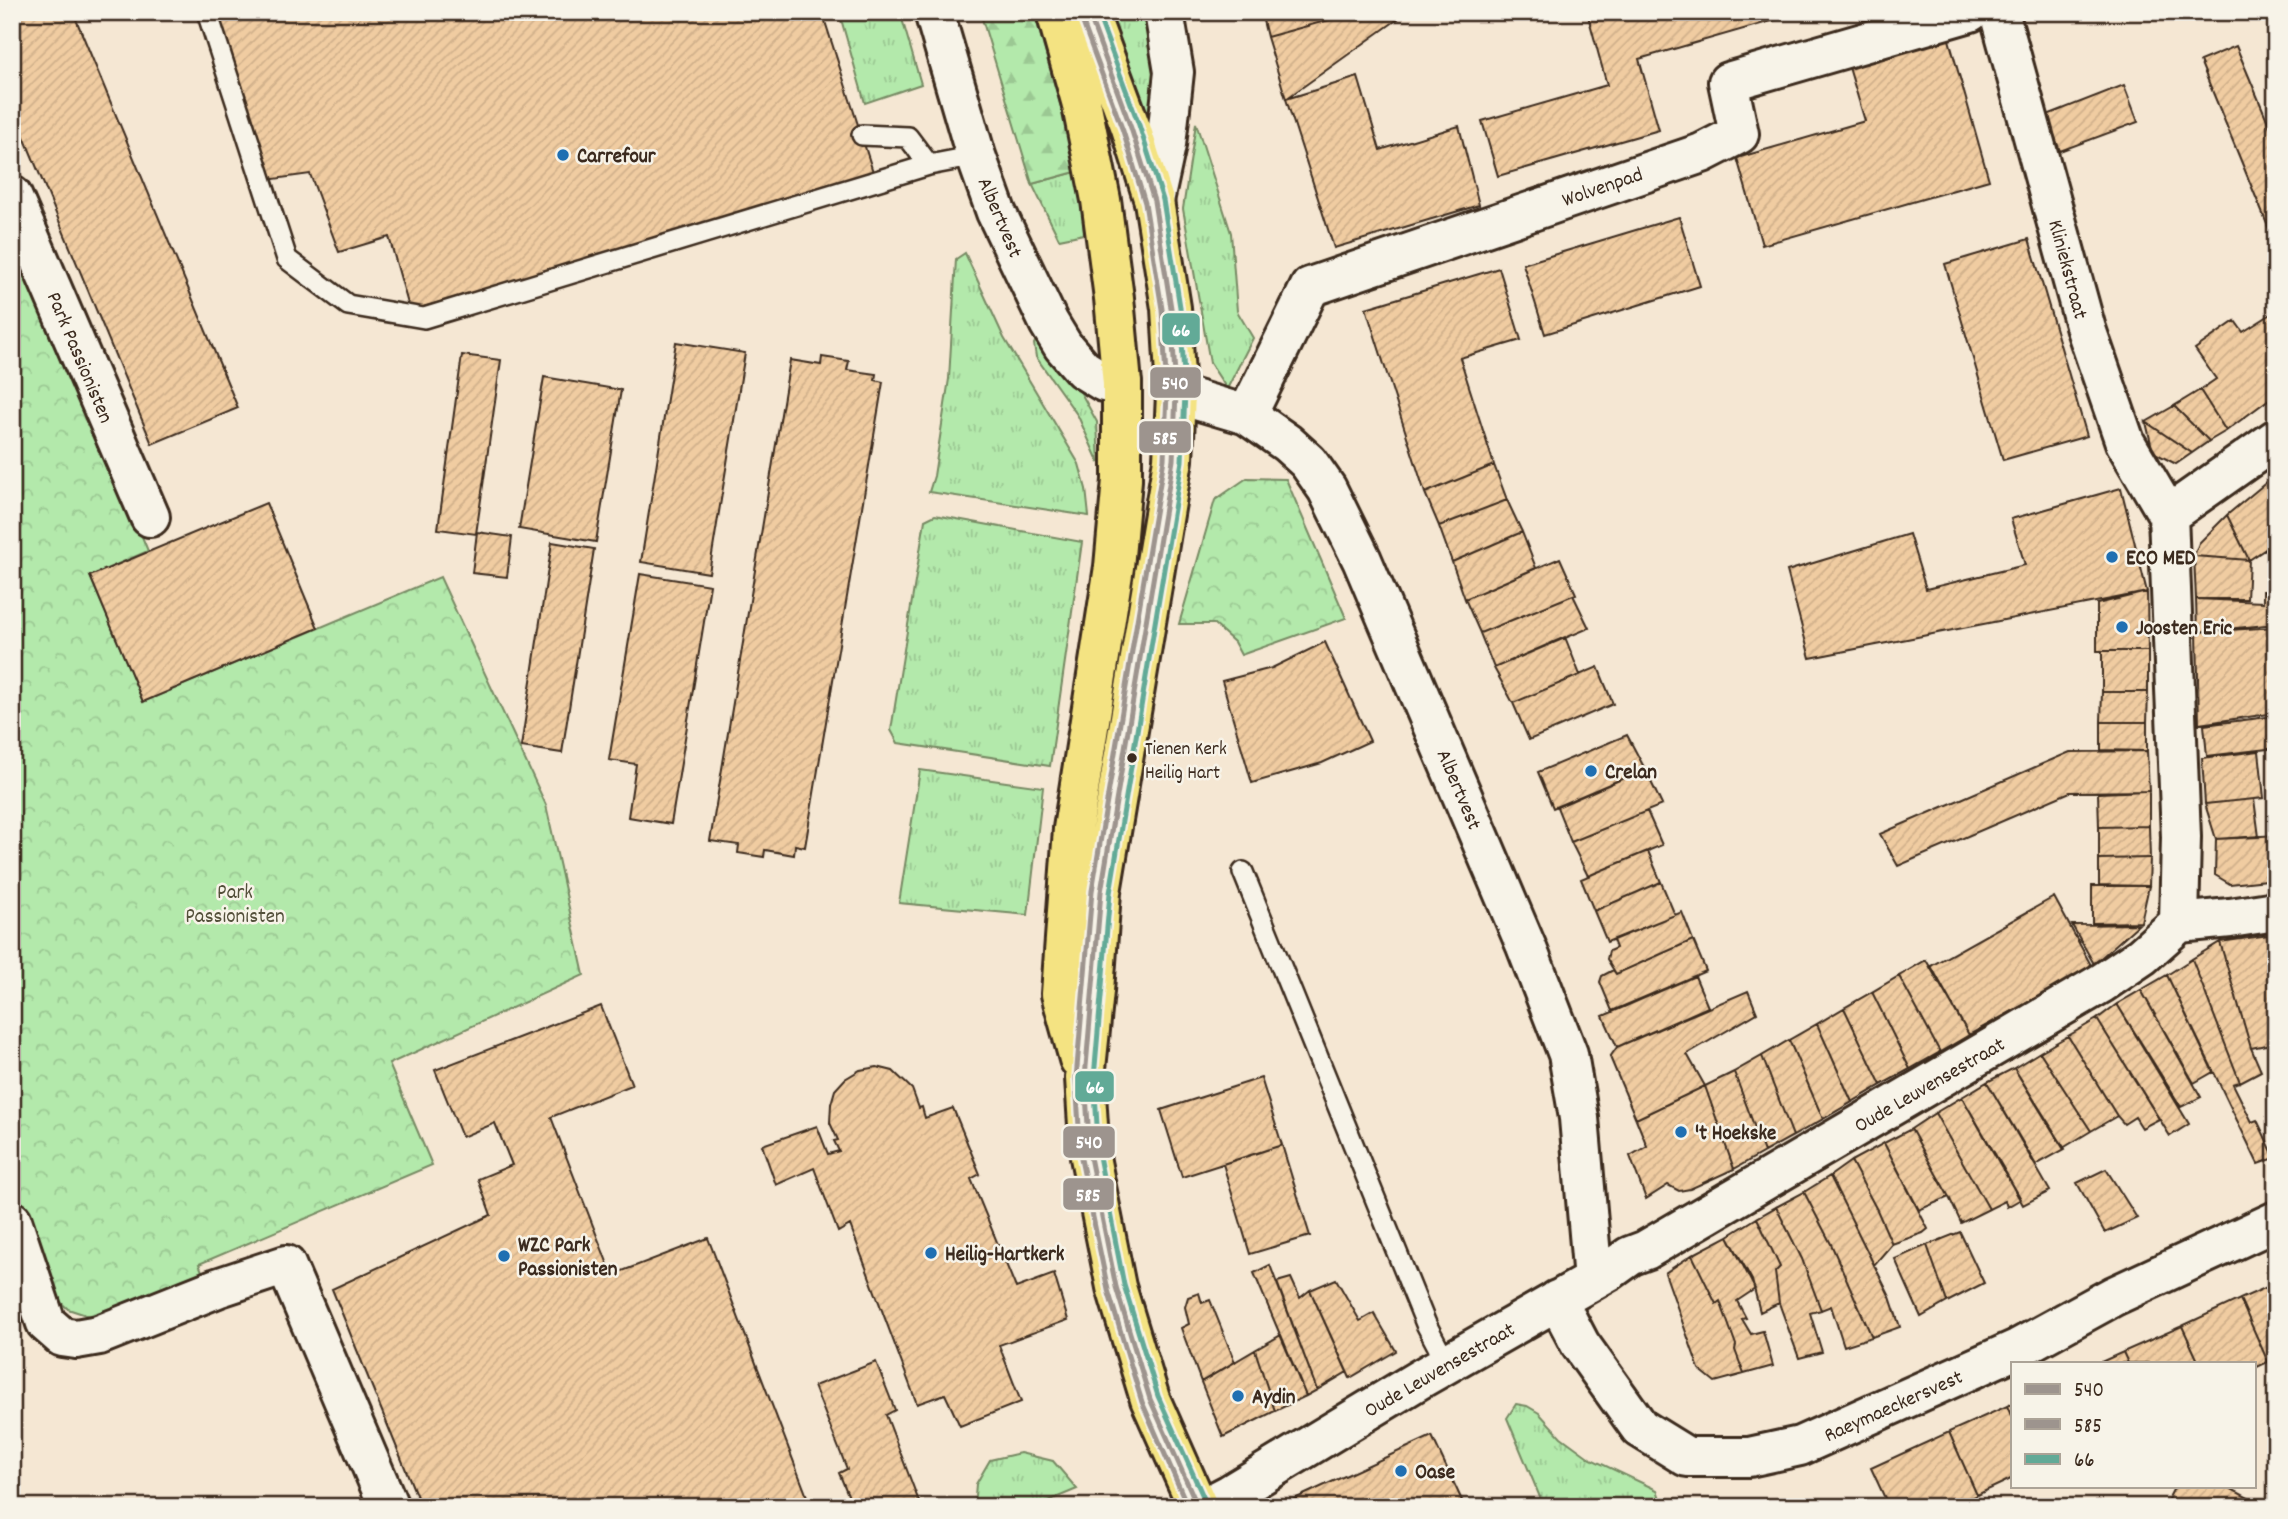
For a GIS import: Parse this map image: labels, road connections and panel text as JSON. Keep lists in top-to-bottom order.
{
  "streets": {
    "street": [
      "Wolvenpad",
      "Albertvest",
      "Kliniekstraat",
      "Park Passionisten",
      "Oude Leuvensestraat",
      "Raeymaeckersvest"
    ]
  },
  "crossings": [
    ["Wolvenpad", "Albertvest"],
    ["Albertvest", "Oude Leuvensestraat"],
    ["Oude Leuvensestraat", "Raeymaeckersvest"]
  ],
  "parks": ["Park Passionisten"],
  "places": [
    "Carrefour",
    "ECO MED",
    "Joosten Eric",
    "Tienen Kerk Heilig Hart",
    "Crelan",
    "'t Hoekske",
    "Heilig-Hartkerk",
    "WZC Park Passionisten",
    "Aydin",
    "Oase"
  ],
  "lines": ["transit line 540", "transit line 66", "transit line 585"],
  "legend": ["540", "585", "66"]
}
